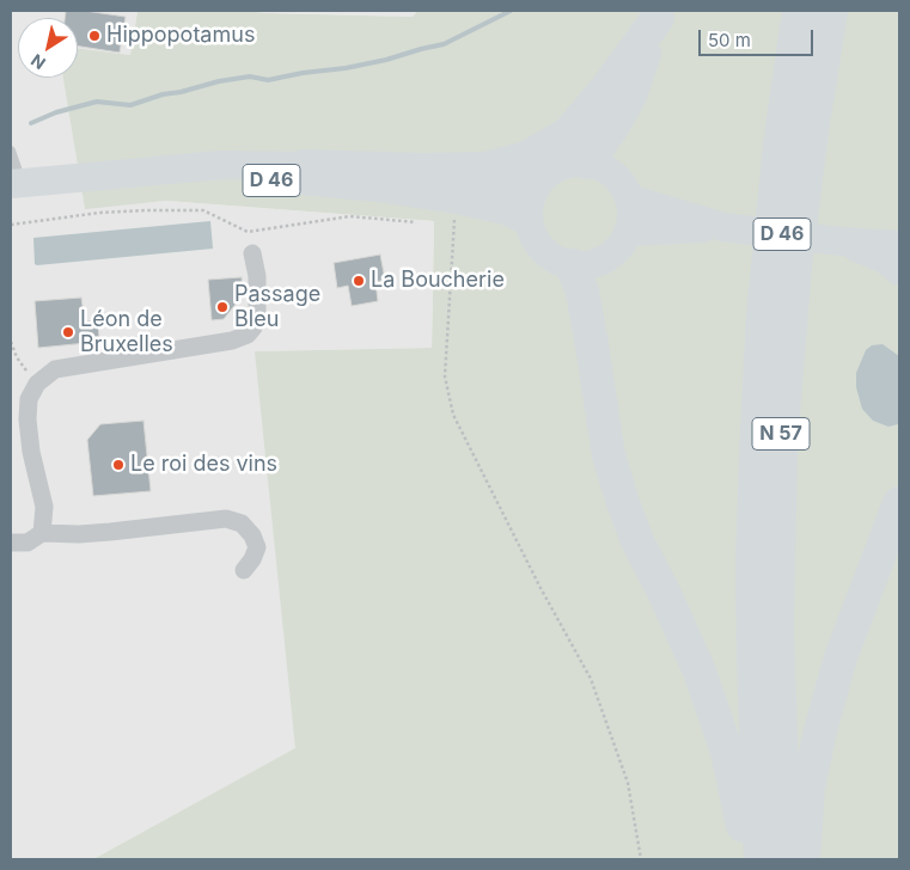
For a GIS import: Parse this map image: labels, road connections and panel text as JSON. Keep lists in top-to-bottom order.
{
  "streets": {
    "highway": ["N 57"],
    "main road": ["D 46"]
  },
  "places": [
    "Hippopotamus",
    "La Boucherie",
    "Passage Bleu",
    "Léon de Bruxelles",
    "Le roi des vins"
  ],
  "scale_bar": "50 m",
  "north": "bottom left"
}
